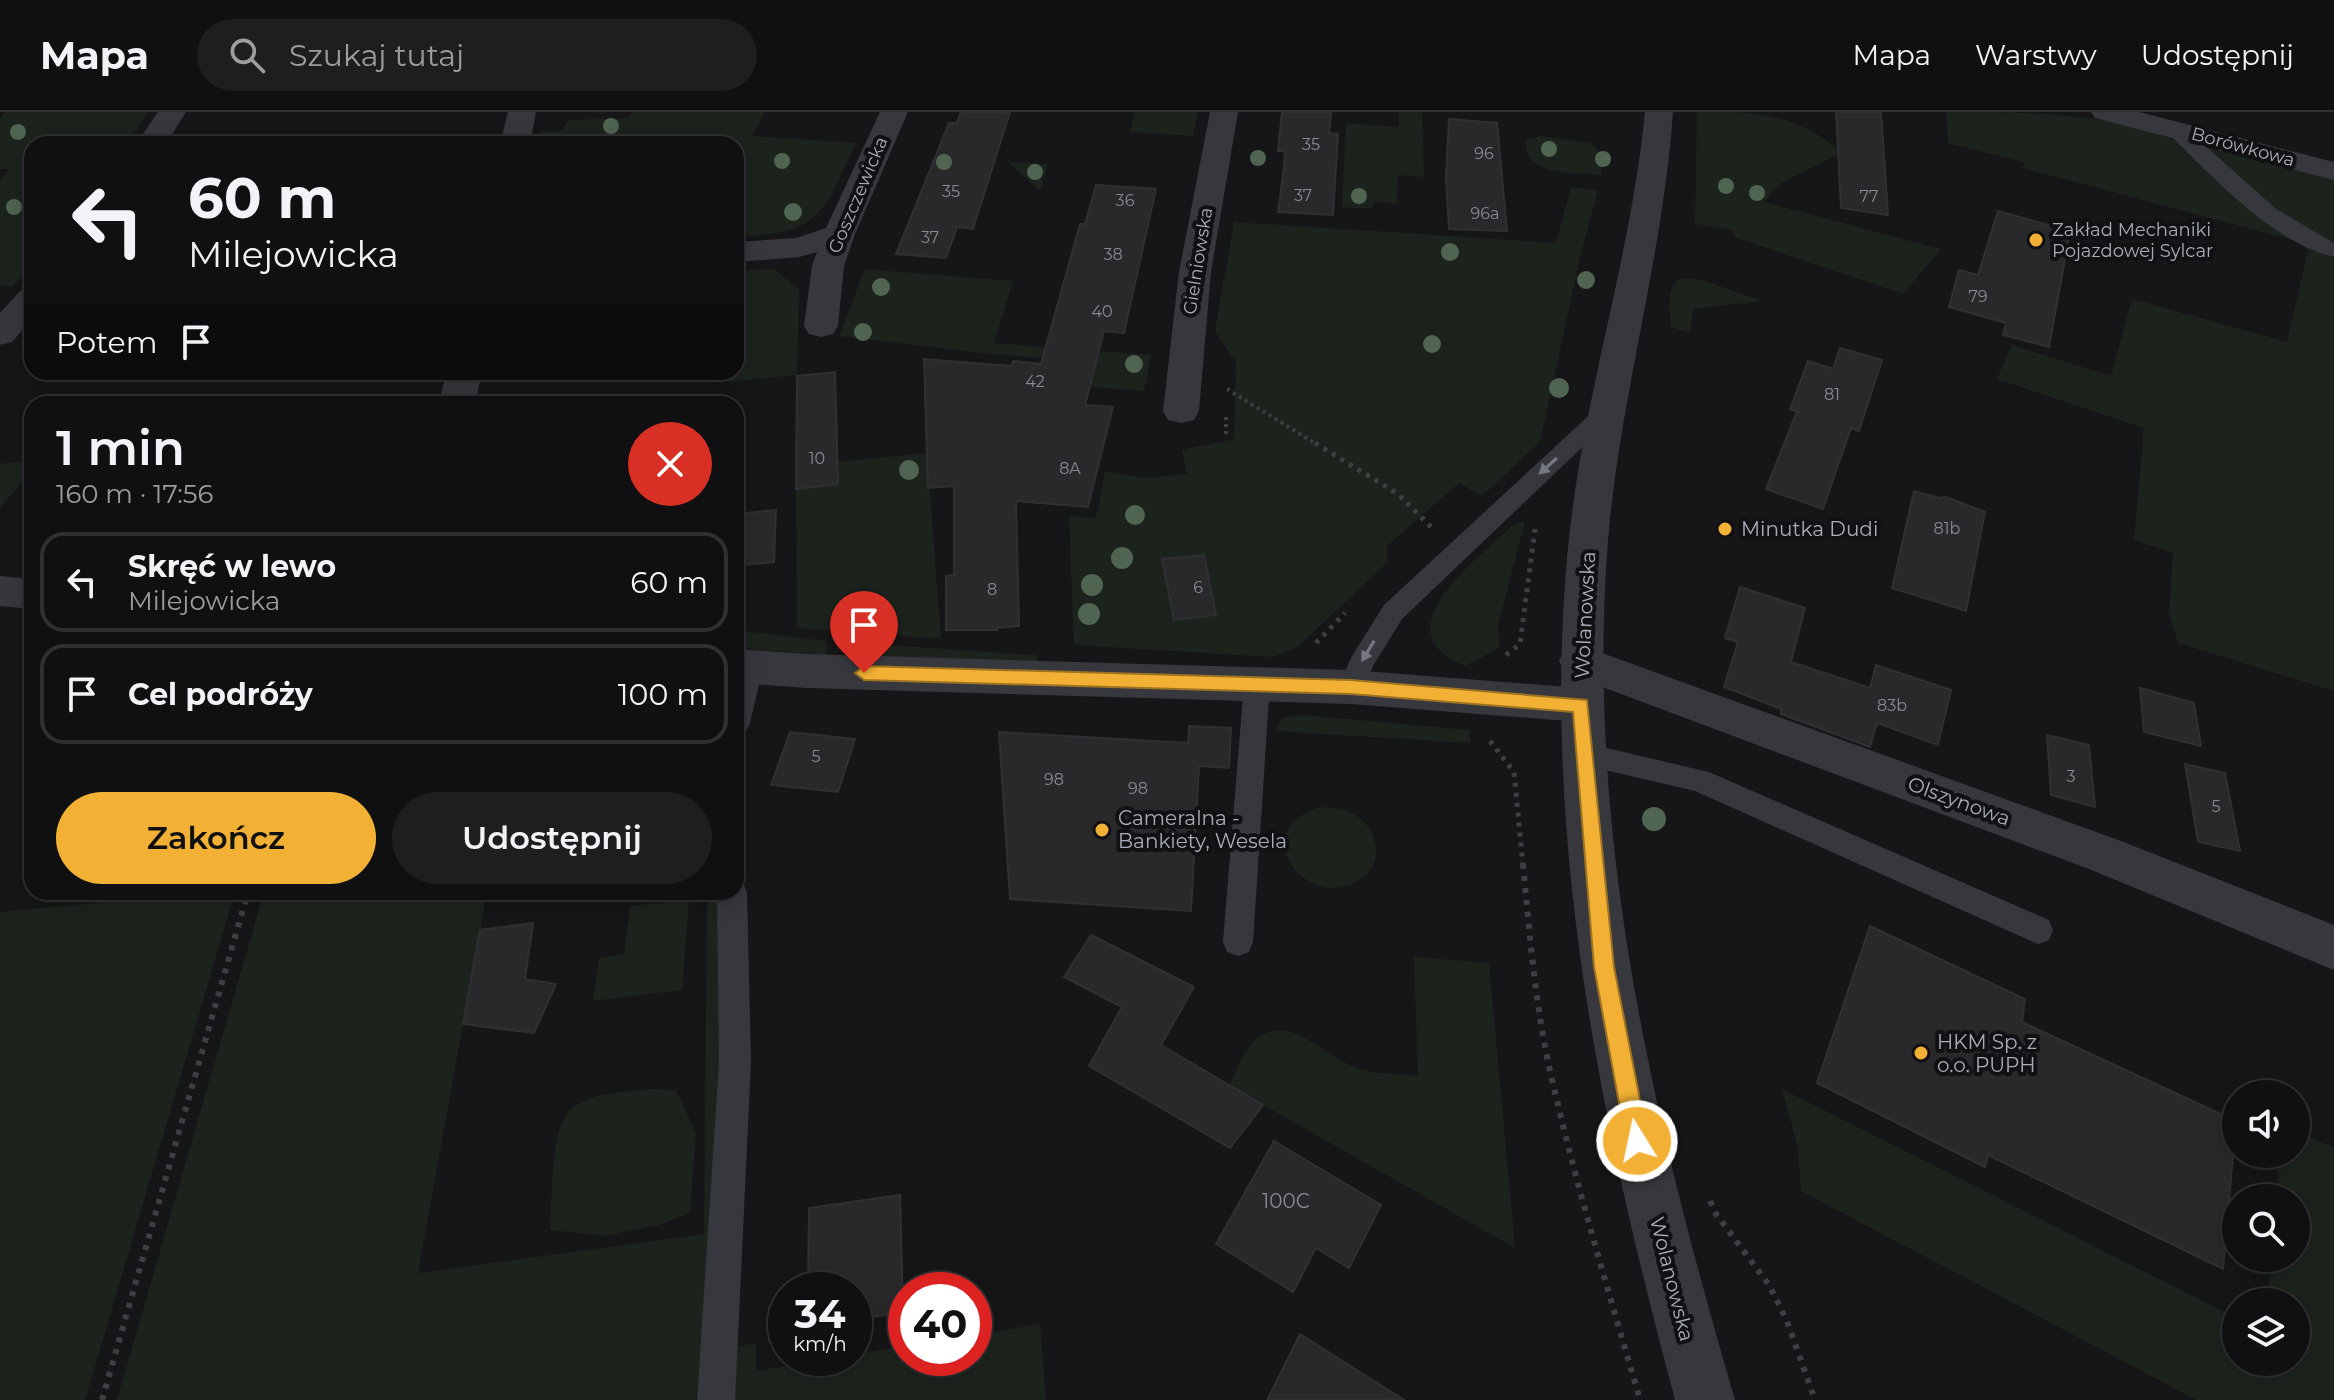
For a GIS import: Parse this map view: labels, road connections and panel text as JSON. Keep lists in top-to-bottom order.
{
  "streets": {
    "street": [
      "Borówkowa",
      "Goszczewicka",
      "Gielniowska",
      "Wolanowska",
      "Olszynowa"
    ]
  },
  "crossings": [
    ["Wolanowska", "Olszynowa"]
  ],
  "places": [
    "Zakład Mechaniki Pojazdowej Sylcar",
    "Minutka Dudi",
    "Cameralna - Bankiety, Wesela",
    "HKM Sp. z o.o. PUPH"
  ],
  "house_numbers": [
    "35",
    "96",
    "35",
    "37",
    "77",
    "36",
    "96a",
    "37",
    "38",
    "79",
    "40",
    "42",
    "81",
    "10",
    "8A",
    "81b",
    "6",
    "8",
    "83b",
    "5",
    "3",
    "98",
    "98",
    "5",
    "100C"
  ],
  "page": {
    "header": "Mapa",
    "search": "Szukaj tutaj",
    "nav": ["Mapa", "Warstwy", "Udostępnij"],
    "turn": ["60 m", "Milejowicka"],
    "then": "Potem",
    "heading": ["1 min", "160 m · 17:56"],
    "list": [
      {
        "name": "Skręć w lewo",
        "note": "Milejowicka",
        "value": "60 m"
      },
      {
        "name": "Cel podróży",
        "value": "100 m"
      }
    ],
    "buttons": ["Zakończ", "Udostępnij"],
    "speed": "34 km/h",
    "limit": "40"
  }
}
